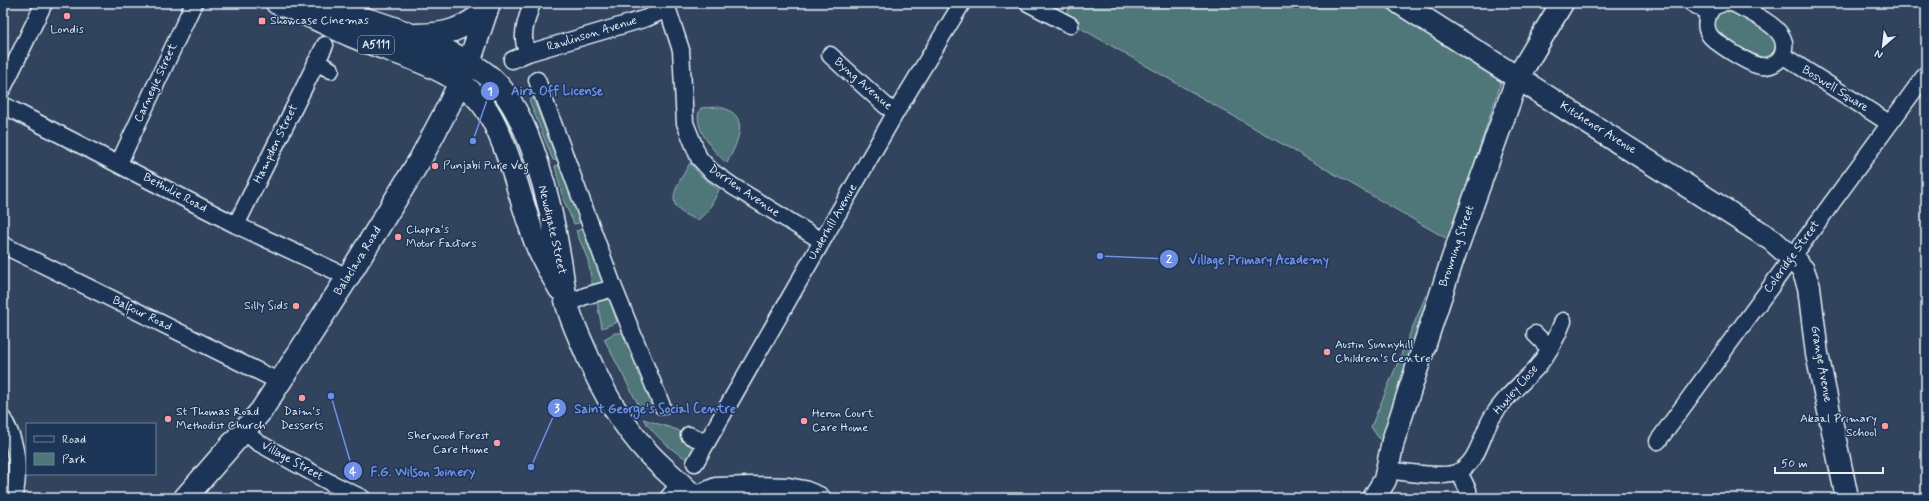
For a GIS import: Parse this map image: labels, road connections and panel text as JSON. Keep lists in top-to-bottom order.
{
  "streets": {
    "main road": [
      "A5111",
      "Kitchener Avenue",
      "Newdigate Street",
      "Browning Street",
      "Balaclava Road",
      "Grange Avenue"
    ],
    "street": [
      "Rawlinson Avenue",
      "Carnegie Street",
      "Byng Avenue",
      "Boswell Square",
      "Hampden Street",
      "Dorrien Avenue",
      "Bethulie Road",
      "Underhill Avenue",
      "Coleridge Street",
      "Balfour Road",
      "Huxley Close",
      "Village Street"
    ]
  },
  "crossings": [
    ["Rawlinson Avenue", "Dorrien Avenue"],
    ["A5111", "Newdigate Street"],
    ["A5111", "Balaclava Road"],
    ["Carnegie Street", "Bethulie Road"],
    ["Byng Avenue", "Underhill Avenue"],
    ["Boswell Square", "Coleridge Street"],
    ["Kitchener Avenue", "Browning Street"],
    ["Kitchener Avenue", "Coleridge Street"],
    ["Kitchener Avenue", "Grange Avenue"],
    ["Hampden Street", "Bethulie Road"],
    ["Dorrien Avenue", "Underhill Avenue"],
    ["Bethulie Road", "Balaclava Road"],
    ["Newdigate Street", "Balaclava Road"],
    ["Coleridge Street", "Grange Avenue"],
    ["Balaclava Road", "Balfour Road"],
    ["Balaclava Road", "Village Street"]
  ],
  "places": {
    "other": [
      "Londis",
      "Aira Off License",
      "Punjabi Pure Veg",
      "Chopra's Motor Factors",
      "Village Primary Academy",
      "Silly Sids",
      "Austin Sunnyhill Children's Centre",
      "F.G. Wilson Joinery",
      "Daim's Desserts",
      "St Thomas Road Methodist Church",
      "Heron Court Care Home",
      "Akaal Primary School",
      "Sherwood Forest Care Home",
      "Saint George's Social Centre"
    ],
    "transit": ["Showcase Cinemas"]
  },
  "legend": ["Road", "Park"],
  "scale_bar": "50 m",
  "north": "bottom left"
}
